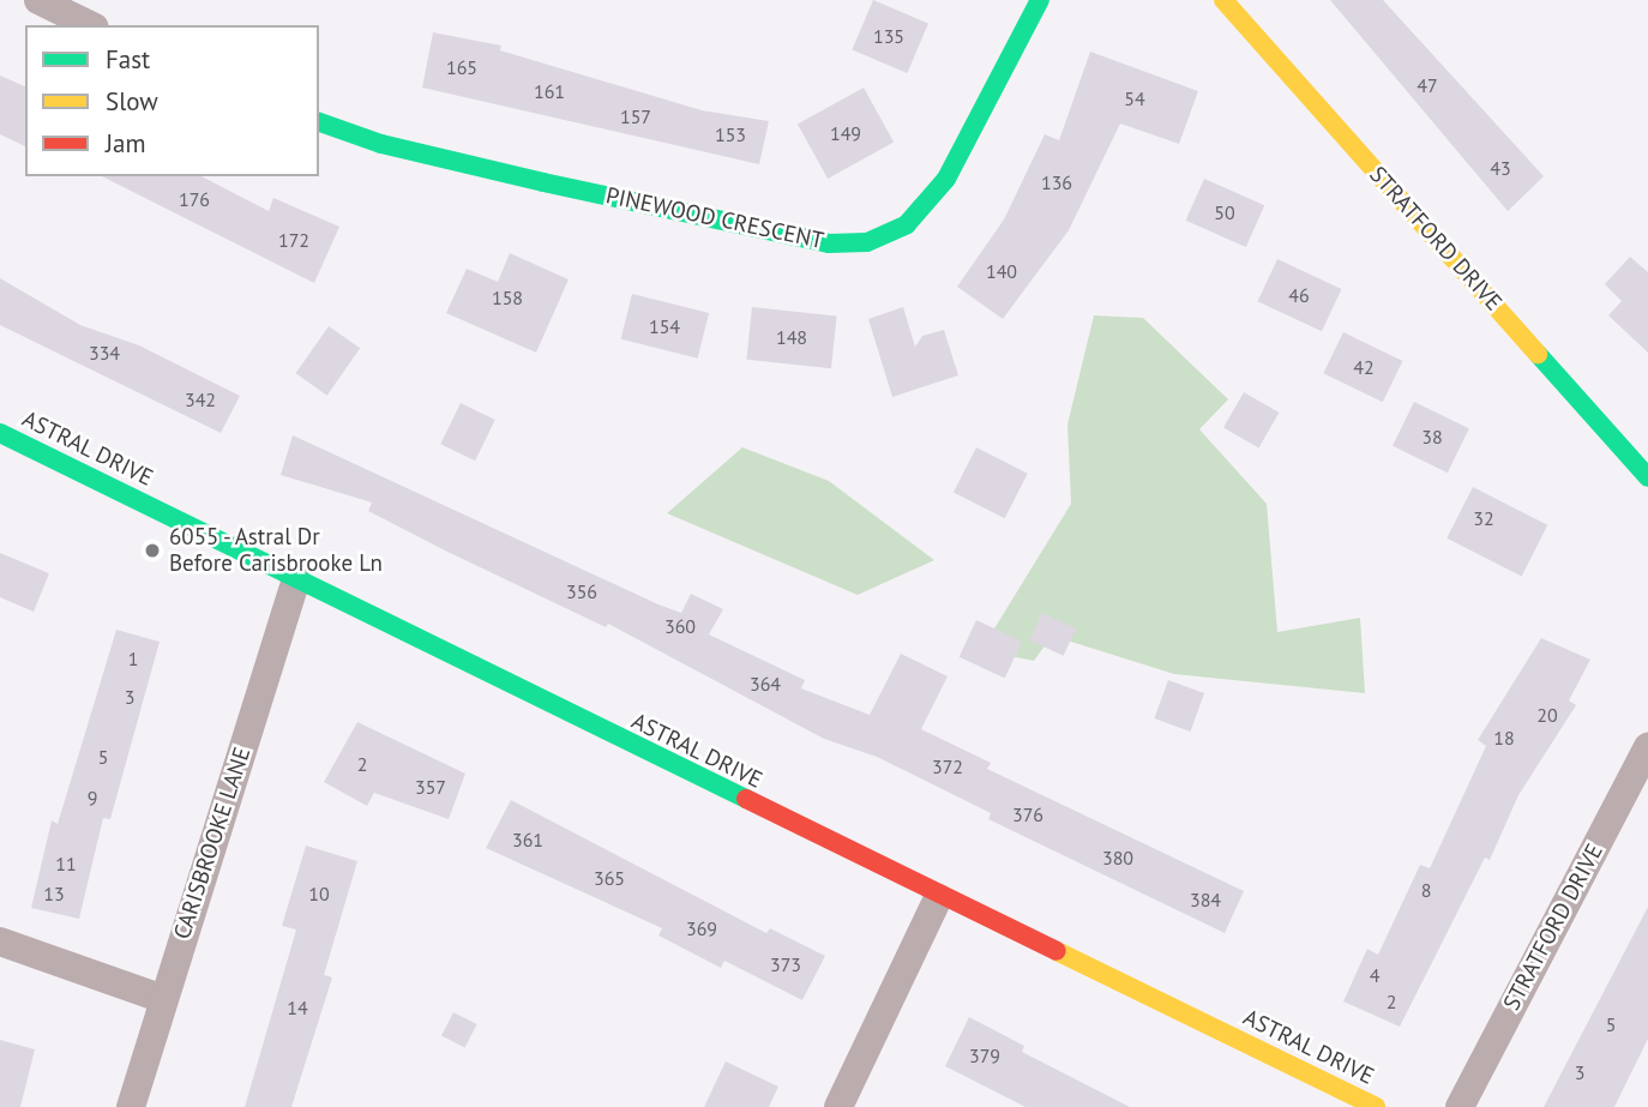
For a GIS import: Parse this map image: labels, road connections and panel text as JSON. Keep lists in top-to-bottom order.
{
  "streets": {
    "street": [
      "PINEWOOD CRESCENT",
      "STRATFORD DRIVE",
      "ASTRAL DRIVE",
      "CARISBROOKE LANE"
    ]
  },
  "crossings": [
    ["ASTRAL DRIVE", "CARISBROOKE LANE"]
  ],
  "places": ["6055 - Astral Dr Before Carisbrooke Ln"],
  "house_numbers": [
    "135",
    "165",
    "47",
    "161",
    "54",
    "157",
    "149",
    "153",
    "43",
    "136",
    "176",
    "50",
    "172",
    "140",
    "46",
    "158",
    "154",
    "148",
    "334",
    "42",
    "342",
    "38",
    "32",
    "356",
    "360",
    "1",
    "364",
    "3",
    "20",
    "18",
    "5",
    "2",
    "372",
    "357",
    "9",
    "376",
    "361",
    "380",
    "11",
    "365",
    "8",
    "13",
    "10",
    "384",
    "369",
    "373",
    "4",
    "2",
    "14",
    "5",
    "379",
    "3"
  ],
  "legend": ["Fast", "Slow", "Jam"]
}
